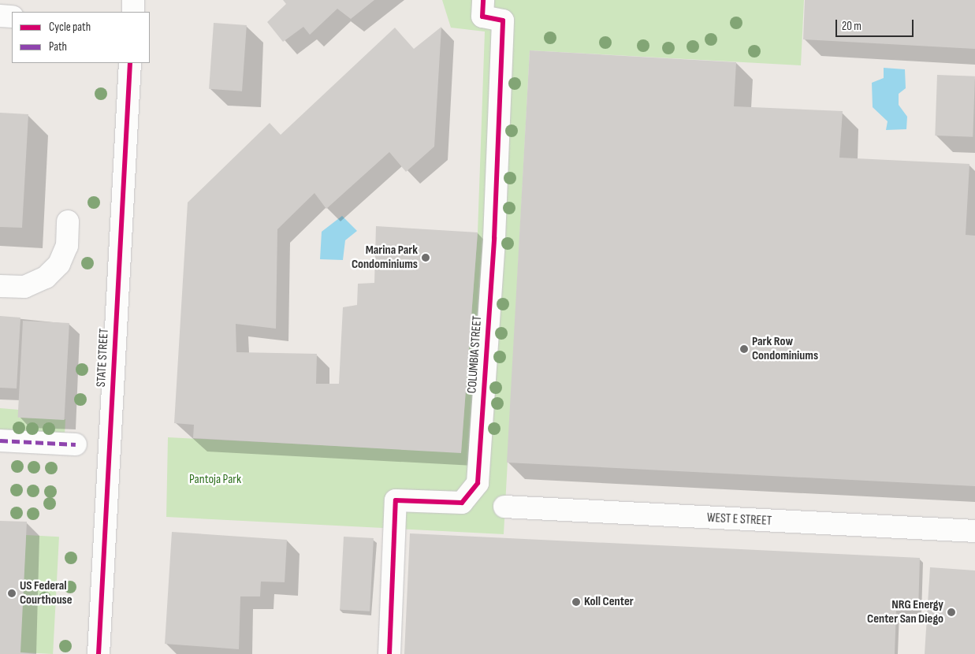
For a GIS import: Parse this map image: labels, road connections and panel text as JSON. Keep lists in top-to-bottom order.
{
  "streets": {
    "street": ["COLUMBIA STREET", "STATE STREET", "WEST E STREET"]
  },
  "parks": ["Pantoja Park"],
  "places": [
    "Marina Park Condominiums",
    "Park Row Condominiums",
    "US Federal Courthouse",
    "Koll Center",
    "NRG Energy Center San Diego"
  ],
  "legend": ["Cycle path", "Path"],
  "scale_bar": "20 m"
}
